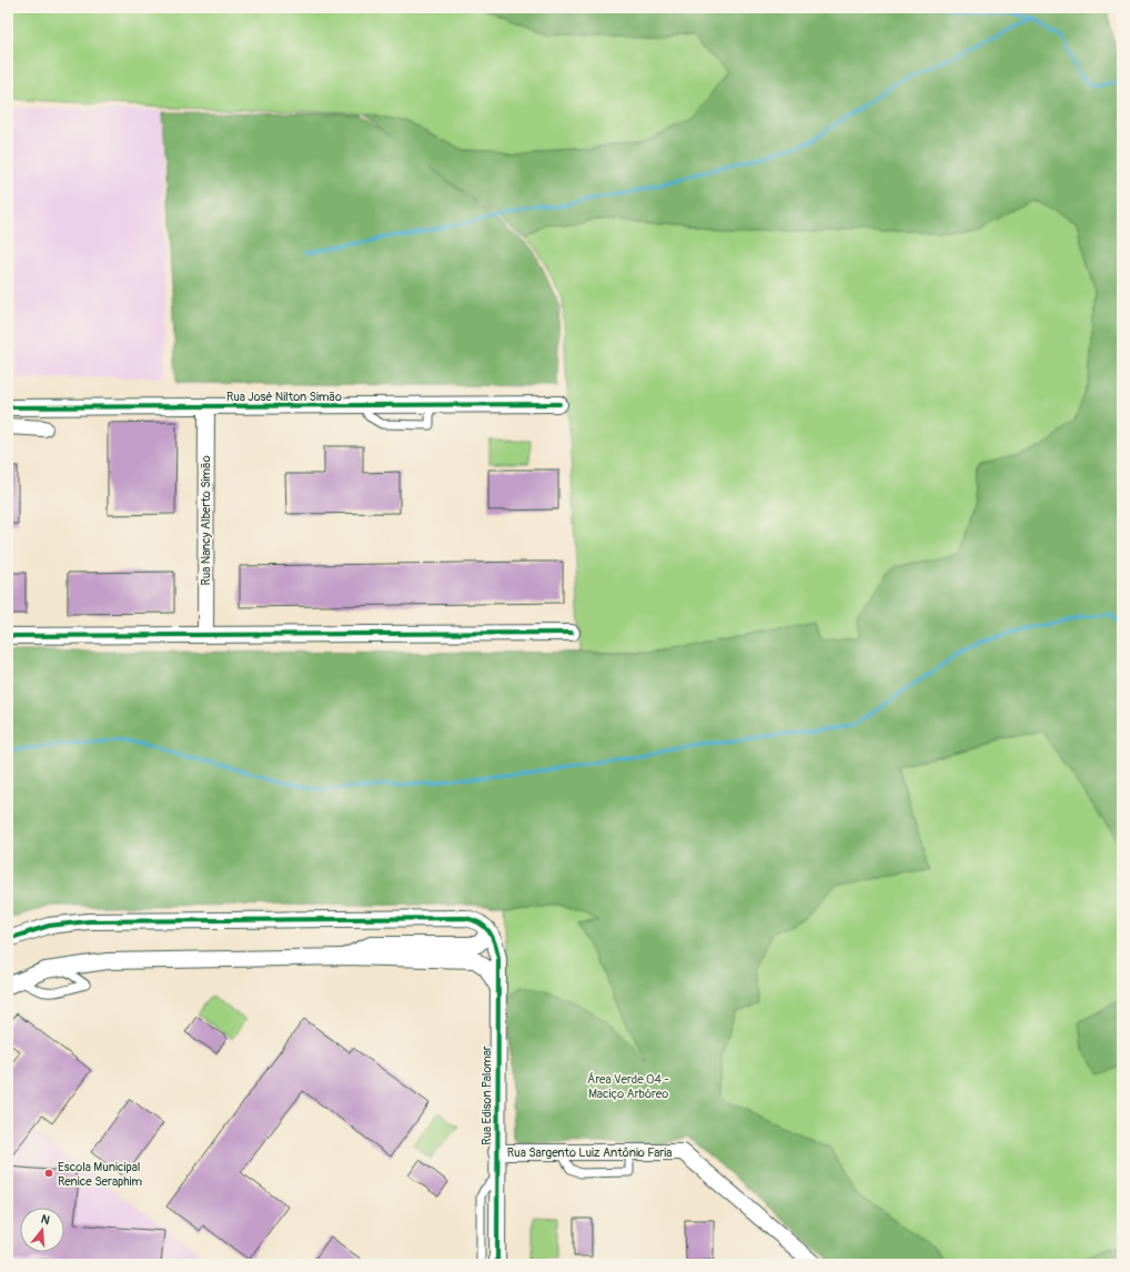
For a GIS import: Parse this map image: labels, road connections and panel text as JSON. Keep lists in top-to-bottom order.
{
  "streets": {
    "street": [
      "Rua José Nilton Simão",
      "Rua Nancy Alberto Simão",
      "Rua Edison Palomar",
      "Rua Sargento Luiz Antônio Faria"
    ]
  },
  "crossings": [
    ["Rua José Nilton Simão", "Rua Nancy Alberto Simão"],
    ["Rua Edison Palomar", "Rua Sargento Luiz Antônio Faria"]
  ],
  "parks": ["Área Verde 04 - Maciço Arbóreo"],
  "places": ["Escola Municipal Renice Seraphim"],
  "north": "top"
}
